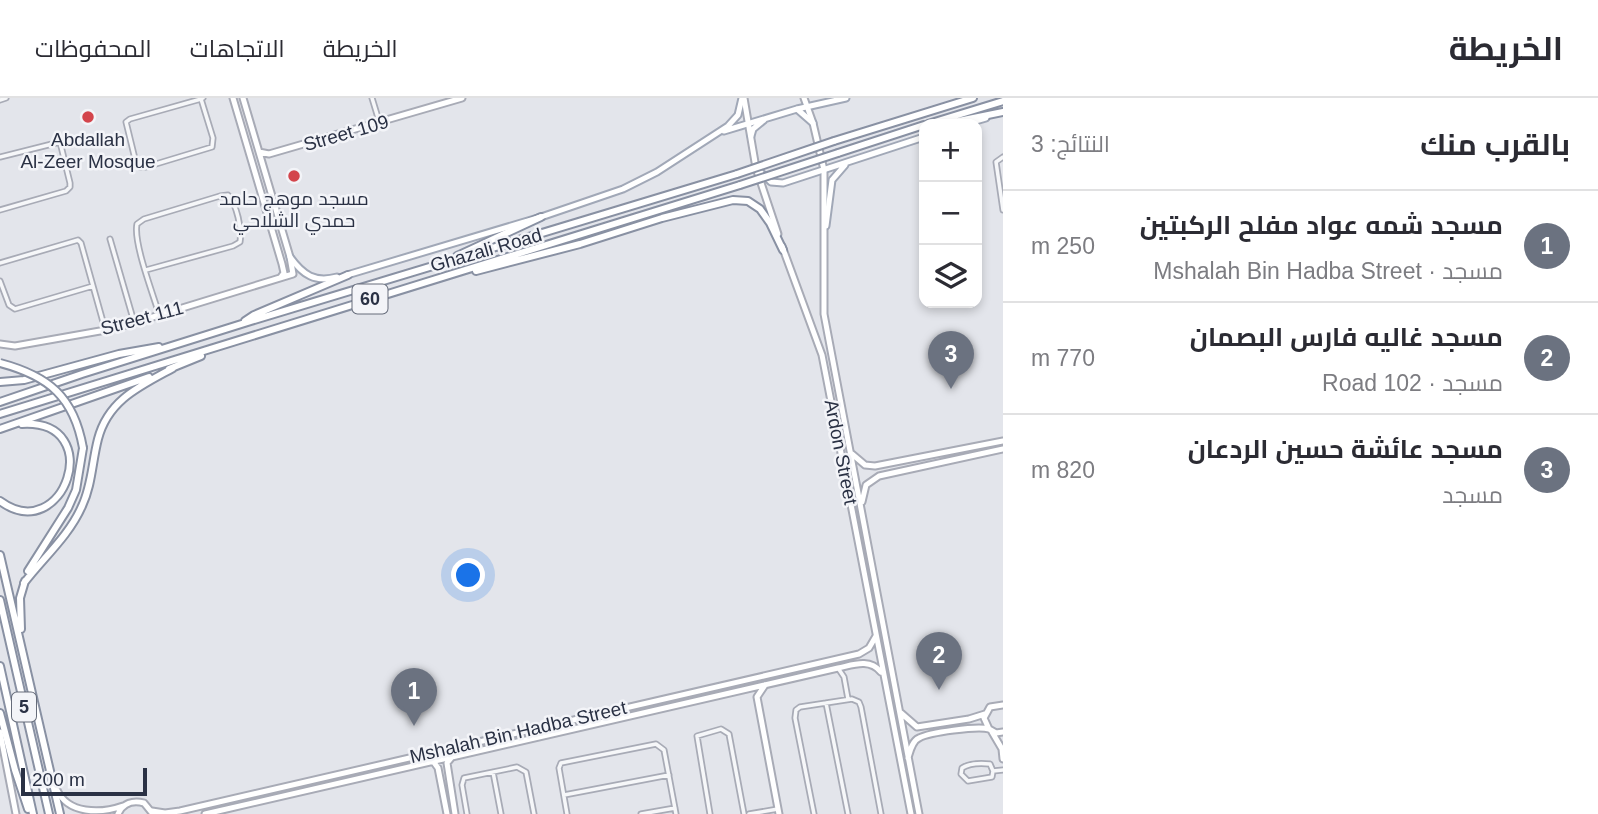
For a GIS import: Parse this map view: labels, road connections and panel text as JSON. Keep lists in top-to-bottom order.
{
  "streets": {
    "highway": ["Ghazali Road", "60", "5"],
    "street": [
      "Street 109",
      "Street 111",
      "Ardon Street",
      "Mshalah Bin Hadba Street"
    ]
  },
  "places": ["Abdallah Al-Zeer Mosque", "مسجد موهج حامد حمدي الشلاحي"],
  "scale_bar": "200 m",
  "page": {
    "header": "الخريطة",
    "nav": ["الخريطة", "الاتجاهات", "المحفوظات"],
    "heading": ["بالقرب منك", "النتائج: 3"],
    "map_buttons": ["+", "−"],
    "list": [
      {
        "mark": "1",
        "name": "مسجد شمه عواد مفلح الركبتين",
        "note": "مسجد · Mshalah Bin Hadba Street",
        "value": "250 m"
      },
      {
        "mark": "2",
        "name": "مسجد غاليه فارس البصمان",
        "note": "مسجد · Road 102",
        "value": "770 m"
      },
      {
        "mark": "3",
        "name": "مسجد عائشة حسين الردعان",
        "note": "مسجد",
        "value": "820 m"
      }
    ],
    "pins": ["3", "2", "1"],
    "scale": "200 m"
  }
}
